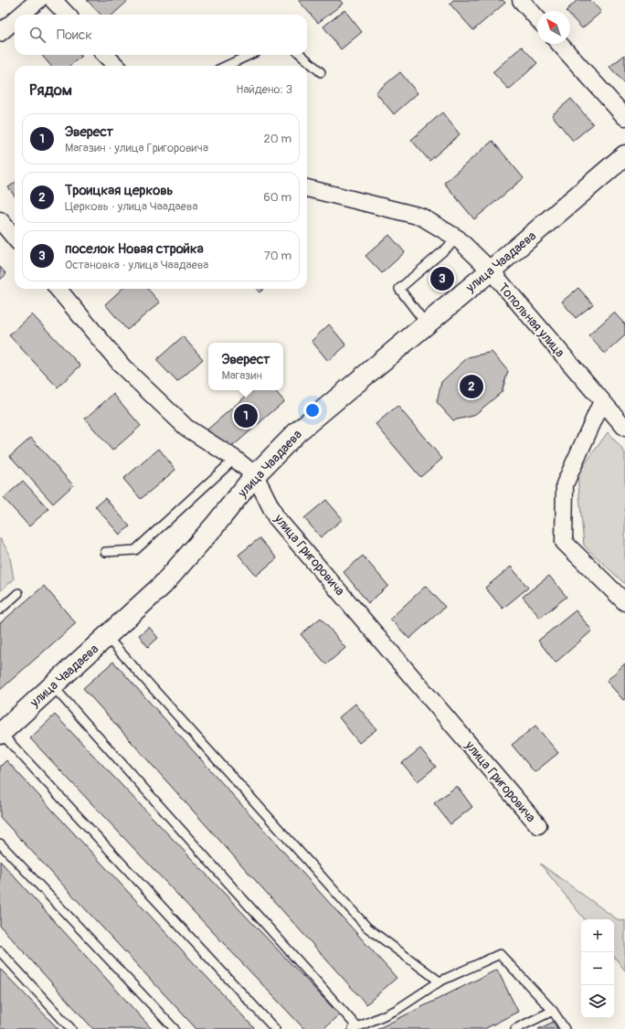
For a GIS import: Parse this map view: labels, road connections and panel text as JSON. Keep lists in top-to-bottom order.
{
  "streets": {
    "street": ["улица Чаадаева", "Топольная улица", "улица Григоровича"]
  },
  "crossings": [
    ["улица Чаадаева", "Топольная улица"],
    ["улица Чаадаева", "улица Григоровича"]
  ],
  "north": "top left",
  "page": {
    "search": "Поиск",
    "heading": ["Рядом", "Найдено: 3"],
    "list": [
      {
        "mark": "1",
        "name": "Эверест",
        "note": "Магазин · улица Григоровича",
        "value": "20 m"
      },
      {
        "mark": "2",
        "name": "Троицкая церковь",
        "note": "Церковь · улица Чаадаева",
        "value": "60 m"
      },
      {
        "mark": "3",
        "name": "поселок Новая стройка",
        "note": "Остановка · улица Чаадаева",
        "value": "70 m"
      }
    ],
    "pins": ["3", "2", "1"],
    "popup": ["Эверест", "Магазин"],
    "map_buttons": ["+", "−"]
  }
}
